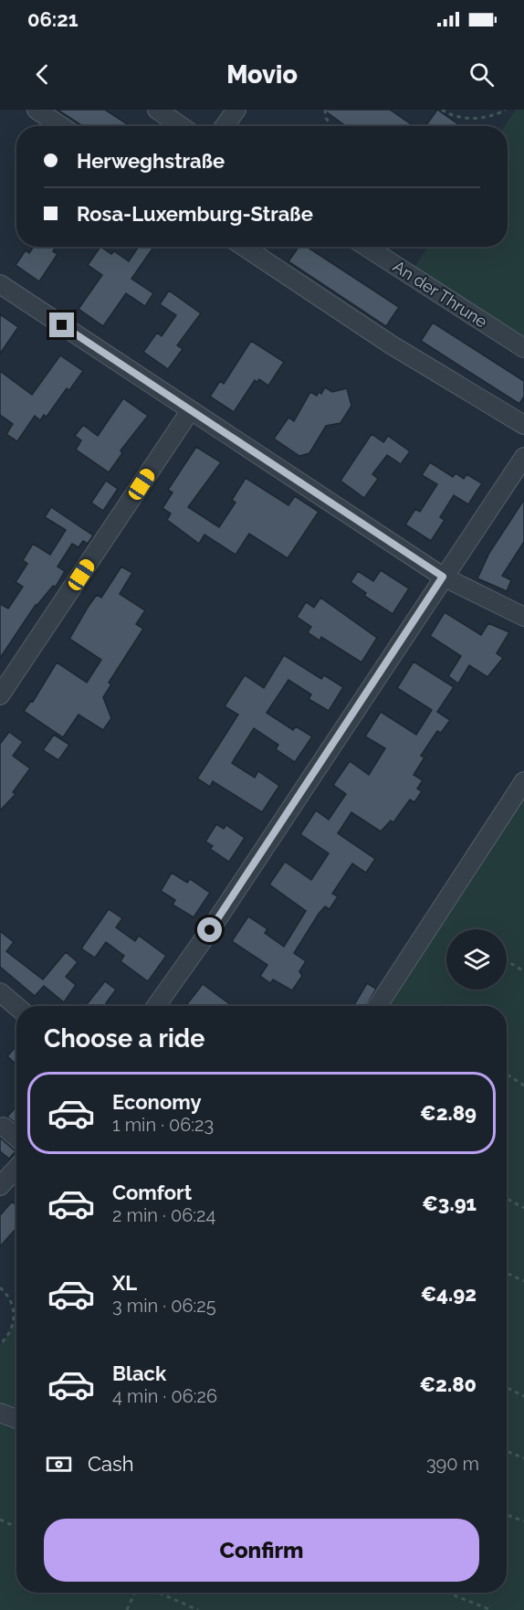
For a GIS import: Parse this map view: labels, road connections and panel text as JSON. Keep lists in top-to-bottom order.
{
  "streets": {
    "street": ["An der Thrune"]
  },
  "page": {
    "status": "06:21",
    "header": "Movio",
    "banner": ["Herweghstraße", "Rosa-Luxemburg-Straße"],
    "heading": "Choose a ride",
    "list": [
      {
        "name": "Economy",
        "note": "1 min · 06:23",
        "value": "€2.89"
      },
      {
        "name": "Comfort",
        "note": "2 min · 06:24",
        "value": "€3.91"
      },
      {
        "name": "XL",
        "note": "3 min · 06:25",
        "value": "€4.92"
      },
      {
        "name": "Black",
        "note": "4 min · 06:26",
        "value": "€2.80"
      }
    ],
    "pay": ["Cash", "390 m"],
    "buttons": "Confirm"
  }
}
